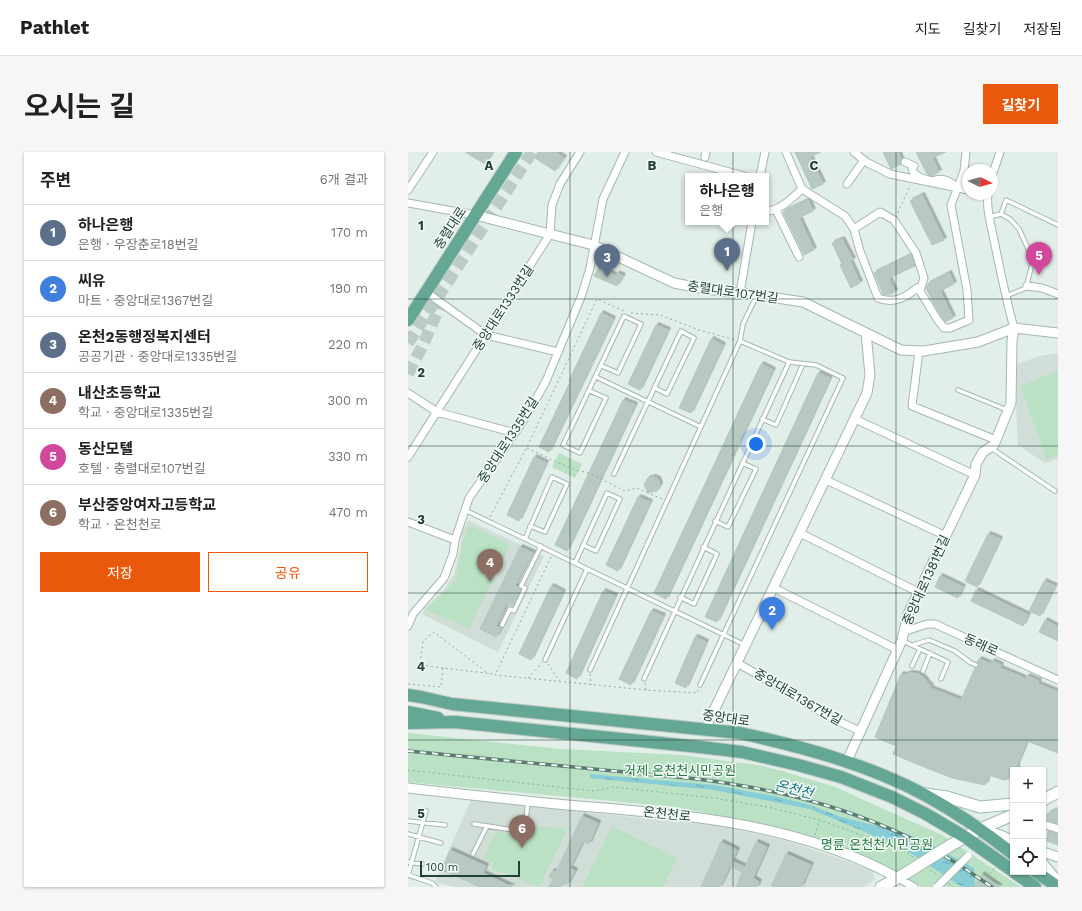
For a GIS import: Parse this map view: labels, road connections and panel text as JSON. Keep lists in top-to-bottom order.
{
  "streets": {
    "main road": ["충렬대로", "중앙대로"],
    "street": [
      "충렬대로107번길",
      "중앙대로1333번길",
      "중앙대로1335번길",
      "중앙대로1381번길",
      "동래로",
      "중앙대로1367번길",
      "온천천로"
    ]
  },
  "crossings": [
    ["충렬대로", "충렬대로107번길"],
    ["충렬대로107번길", "중앙대로1333번길"],
    ["충렬대로107번길", "중앙대로1335번길"],
    ["충렬대로107번길", "중앙대로1381번길"],
    ["충렬대로107번길", "중앙대로1367번길"],
    ["중앙대로1381번길", "동래로"],
    ["중앙대로1381번길", "중앙대로1367번길"],
    ["중앙대로1381번길", "중앙대로"],
    ["중앙대로1367번길", "중앙대로"]
  ],
  "water": ["온천천"],
  "parks": ["거제 온천천시민공원", "명륜 온천천시민공원"],
  "scale_bar": "100 m",
  "north": "right",
  "page": {
    "header": "Pathlet",
    "nav": ["지도", "길찾기", "저장됨"],
    "title": "오시는 길",
    "buttons": [
      "길찾기",
      ["저장", "공유"]
    ],
    "heading": ["주변", "6개 결과"],
    "popup": ["하나은행", "은행"],
    "list": [
      {
        "mark": "1",
        "name": "하나은행",
        "note": "은행 · 우장춘로18번길",
        "value": "170 m"
      },
      {
        "mark": "2",
        "name": "씨유",
        "note": "마트 · 중앙대로1367번길",
        "value": "190 m"
      },
      {
        "mark": "3",
        "name": "온천2동행정복지센터",
        "note": "공공기관 · 중앙대로1335번길",
        "value": "220 m"
      },
      {
        "mark": "4",
        "name": "내산초등학교",
        "note": "학교 · 중앙대로1335번길",
        "value": "300 m"
      },
      {
        "mark": "5",
        "name": "동산모텔",
        "note": "호텔 · 충렬대로107번길",
        "value": "330 m"
      },
      {
        "mark": "6",
        "name": "부산중앙여자고등학교",
        "note": "학교 · 온천천로",
        "value": "470 m"
      }
    ],
    "pins": [
      "1",
      "5",
      "3",
      "4",
      "2",
      "6"
    ],
    "map_buttons": ["+", "−"],
    "scale": "100 m"
  },
  "grid": {
    "columns": ["A", "B", "C"],
    "rows": [
      "1",
      "2",
      "3",
      "4",
      "5"
    ]
  }
}
